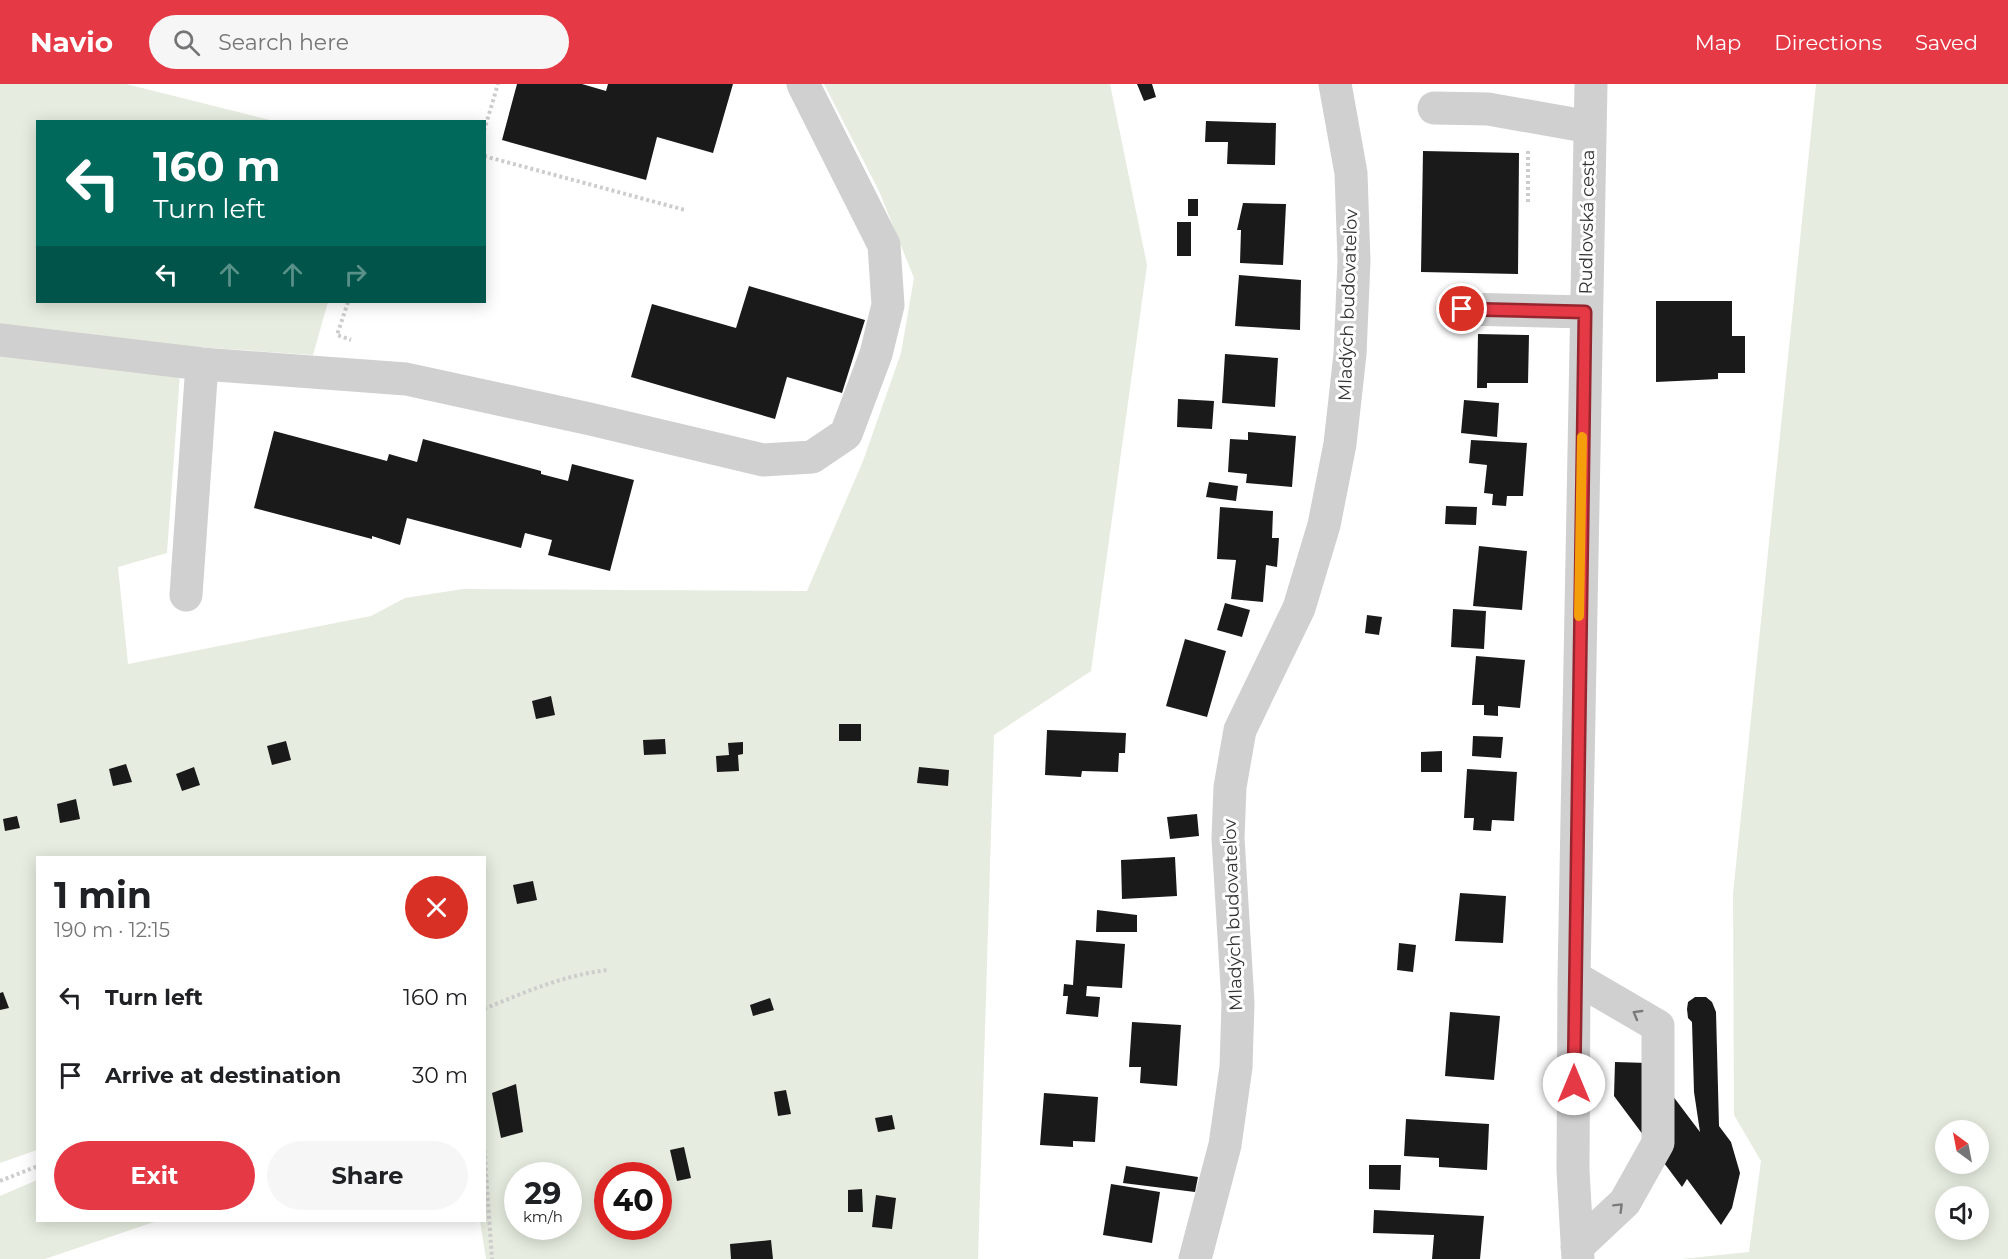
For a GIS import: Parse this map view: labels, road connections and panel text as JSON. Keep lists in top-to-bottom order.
{
  "streets": {
    "street": ["Rudlovská cesta", "Mladých budovateľov"]
  },
  "north": "top left",
  "page": {
    "header": "Navio",
    "search": "Search here",
    "nav": ["Map", "Directions", "Saved"],
    "turn": ["160 m", "Turn left"],
    "heading": ["1 min", "190 m · 12:15"],
    "list": [
      {
        "name": "Turn left",
        "value": "160 m"
      },
      {
        "name": "Arrive at destination",
        "value": "30 m"
      }
    ],
    "buttons": ["Exit", "Share"],
    "speed": "29 km/h",
    "limit": "40"
  }
}
